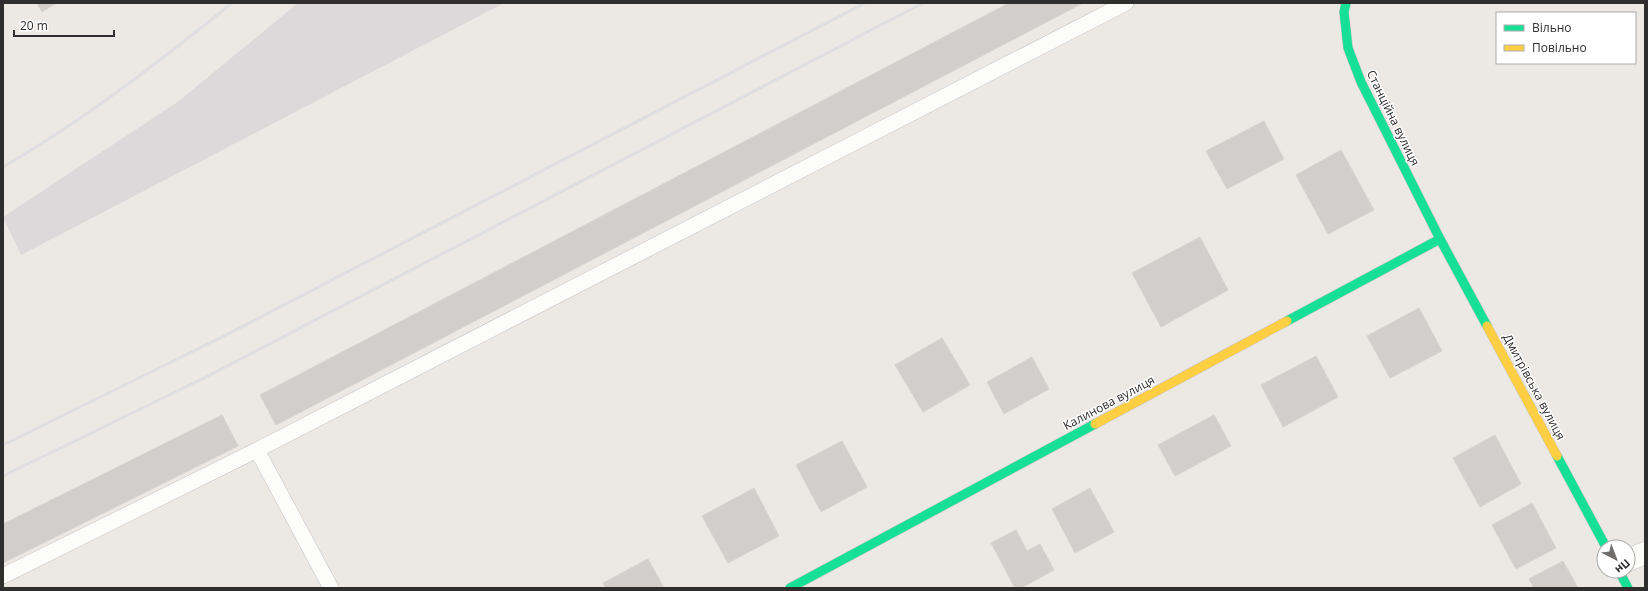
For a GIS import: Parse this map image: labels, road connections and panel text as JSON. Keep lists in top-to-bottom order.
{
  "streets": {
    "street": ["Станційна вулиця", "Дмитрівська вулиця", "Калинова вулиця"]
  },
  "crossings": [
    ["Станційна вулиця", "Дмитрівська вулиця"],
    ["Станційна вулиця", "Калинова вулиця"],
    ["Дмитрівська вулиця", "Калинова вулиця"]
  ],
  "legend": ["Вільно", "Повільно"],
  "scale_bar": "20 m",
  "north": "bottom right"
}
